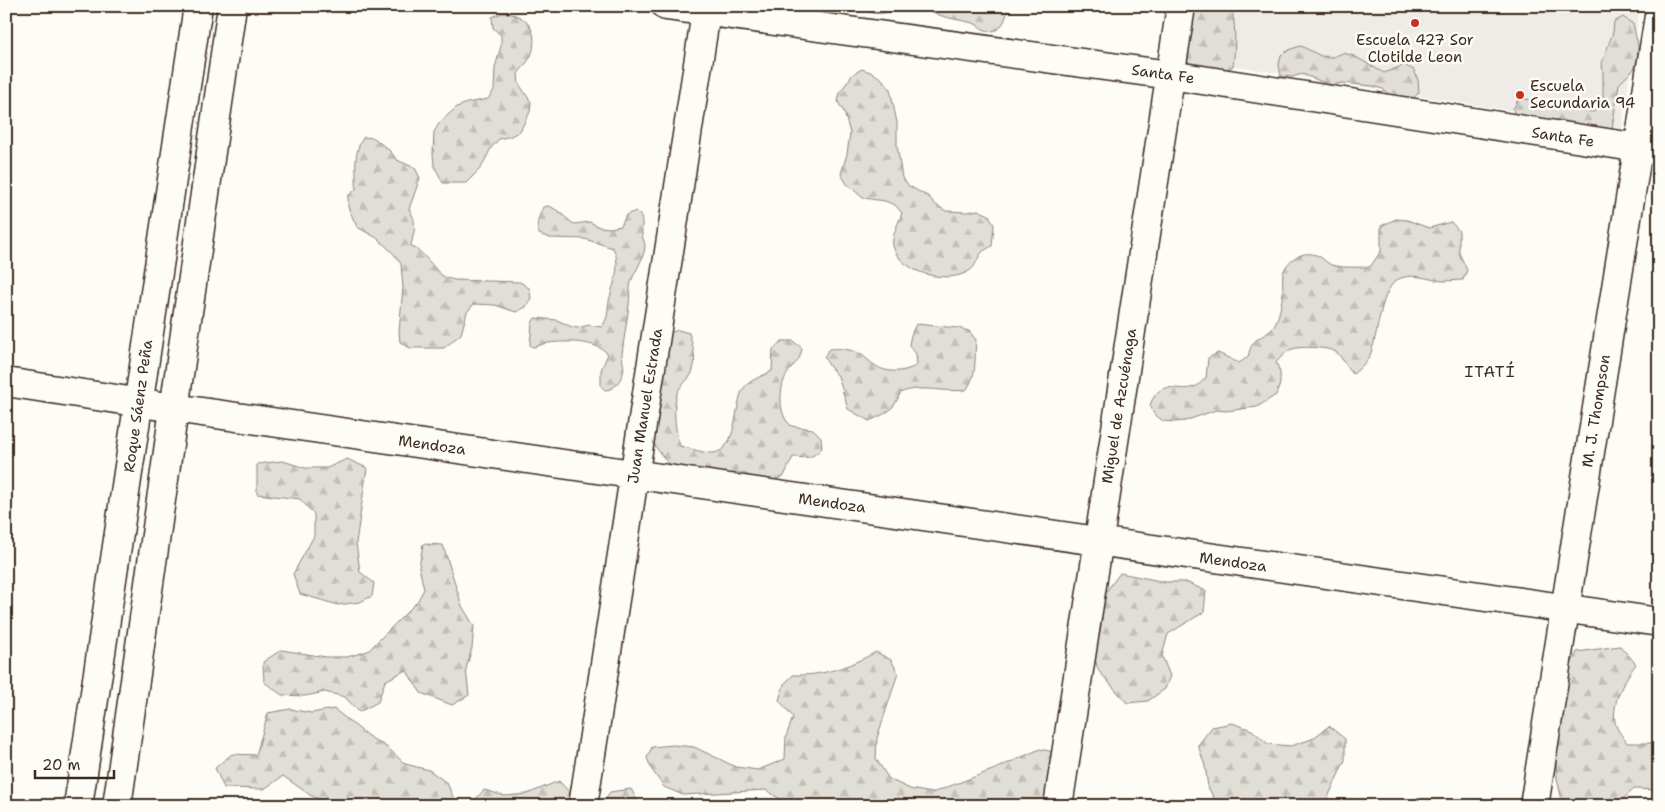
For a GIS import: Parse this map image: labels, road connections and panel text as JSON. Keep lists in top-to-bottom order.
{
  "streets": {
    "street": [
      "Santa Fe",
      "Roque Sáenz Peña",
      "Juan Manuel Estrada",
      "Miguel de Azcuénaga",
      "M. J. Thompson",
      "Mendoza"
    ]
  },
  "crossings": [
    ["Santa Fe", "Juan Manuel Estrada"],
    ["Santa Fe", "Miguel de Azcuénaga"],
    ["Santa Fe", "M. J. Thompson"],
    ["Roque Sáenz Peña", "Mendoza"],
    ["Juan Manuel Estrada", "Mendoza"],
    ["Miguel de Azcuénaga", "Mendoza"],
    ["M. J. Thompson", "Mendoza"]
  ],
  "districts": ["ITATÍ"],
  "places": ["Escuela 427 Sor Clotilde Leon", "Escuela Secundaria 94"],
  "scale_bar": "20 m"
}
